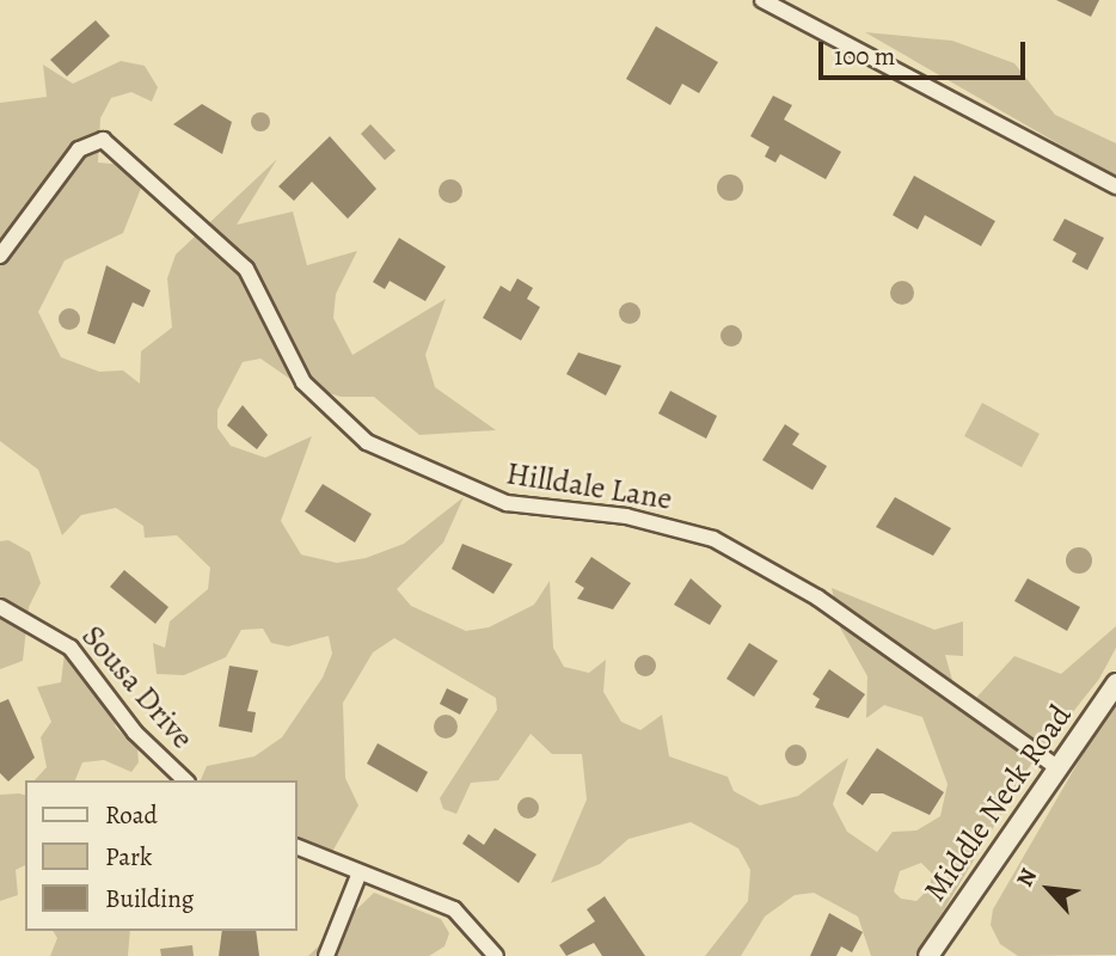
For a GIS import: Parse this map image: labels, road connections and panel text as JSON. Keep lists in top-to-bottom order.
{
  "streets": {
    "main road": ["Middle Neck Road"],
    "street": ["Hilldale Lane", "Sousa Drive"]
  },
  "crossings": [
    ["Hilldale Lane", "Middle Neck Road"]
  ],
  "legend": ["Road", "Park", "Building"],
  "scale_bar": "100 m",
  "north": "top left"
}
